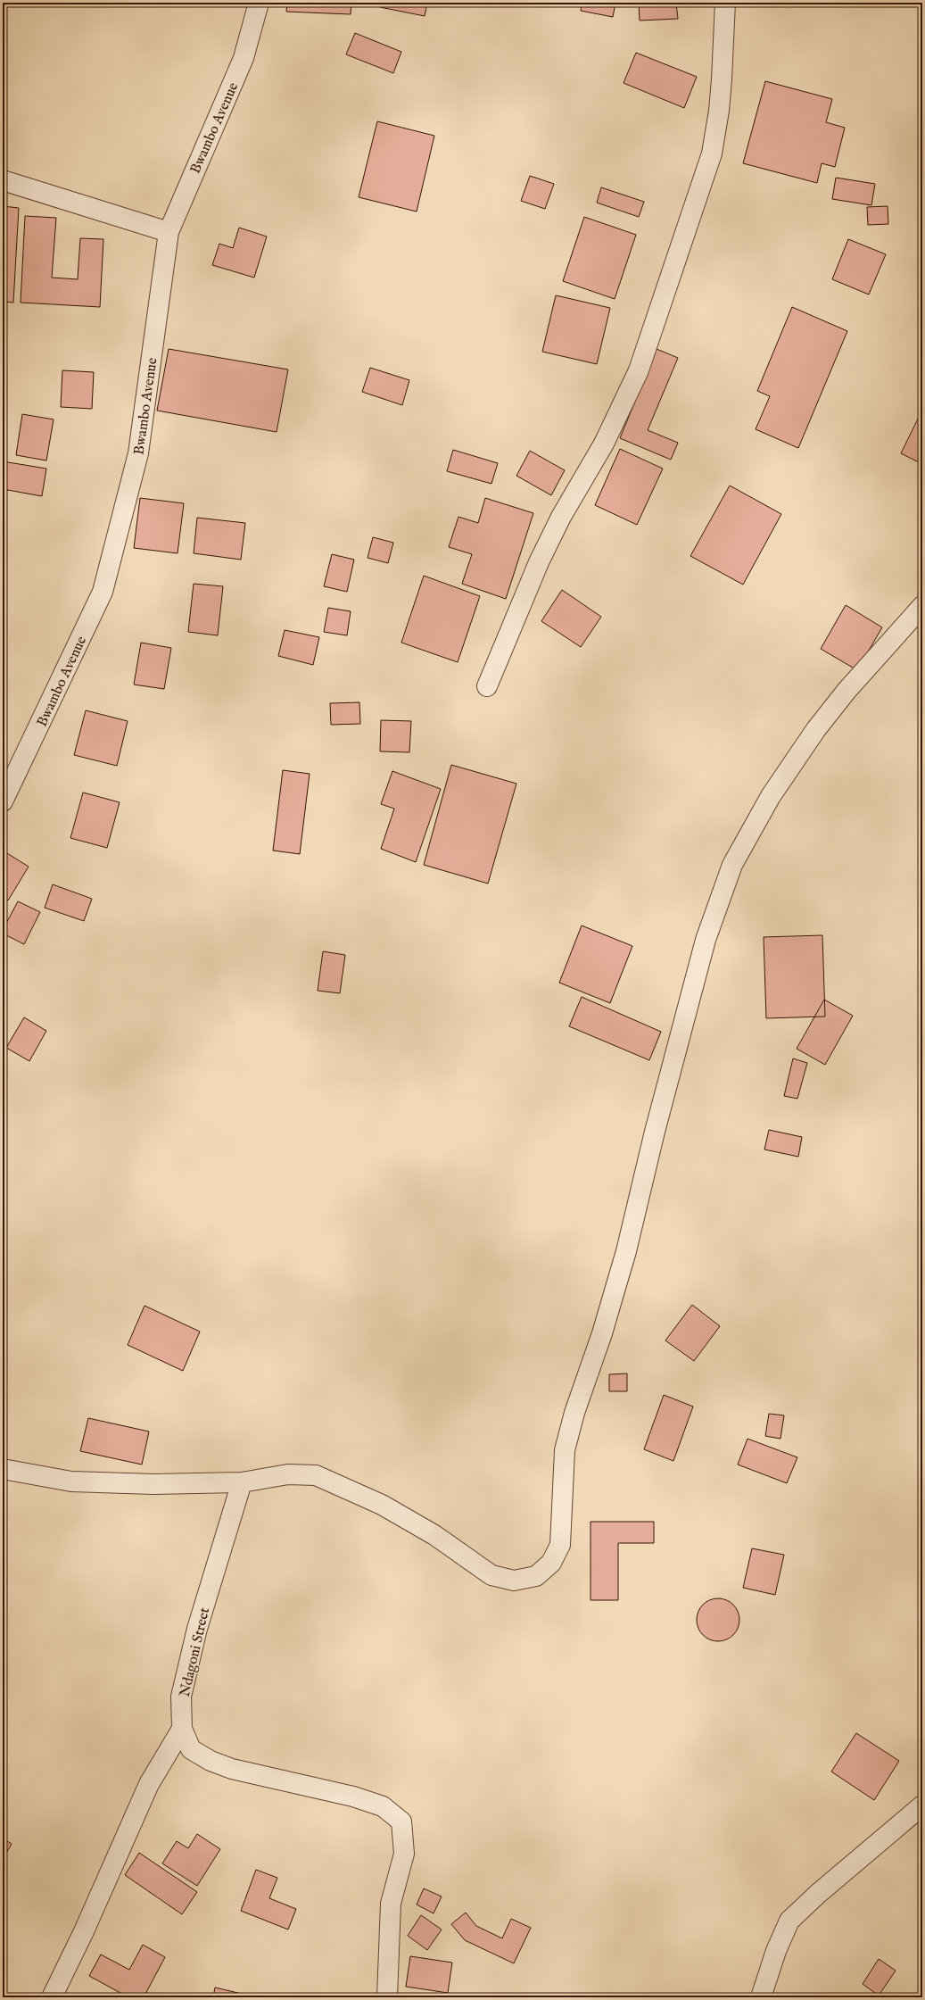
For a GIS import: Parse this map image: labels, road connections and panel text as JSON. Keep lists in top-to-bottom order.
{
  "streets": {
    "street": ["Bwambo Avenue", "Ndagoni Street"]
  }
}
